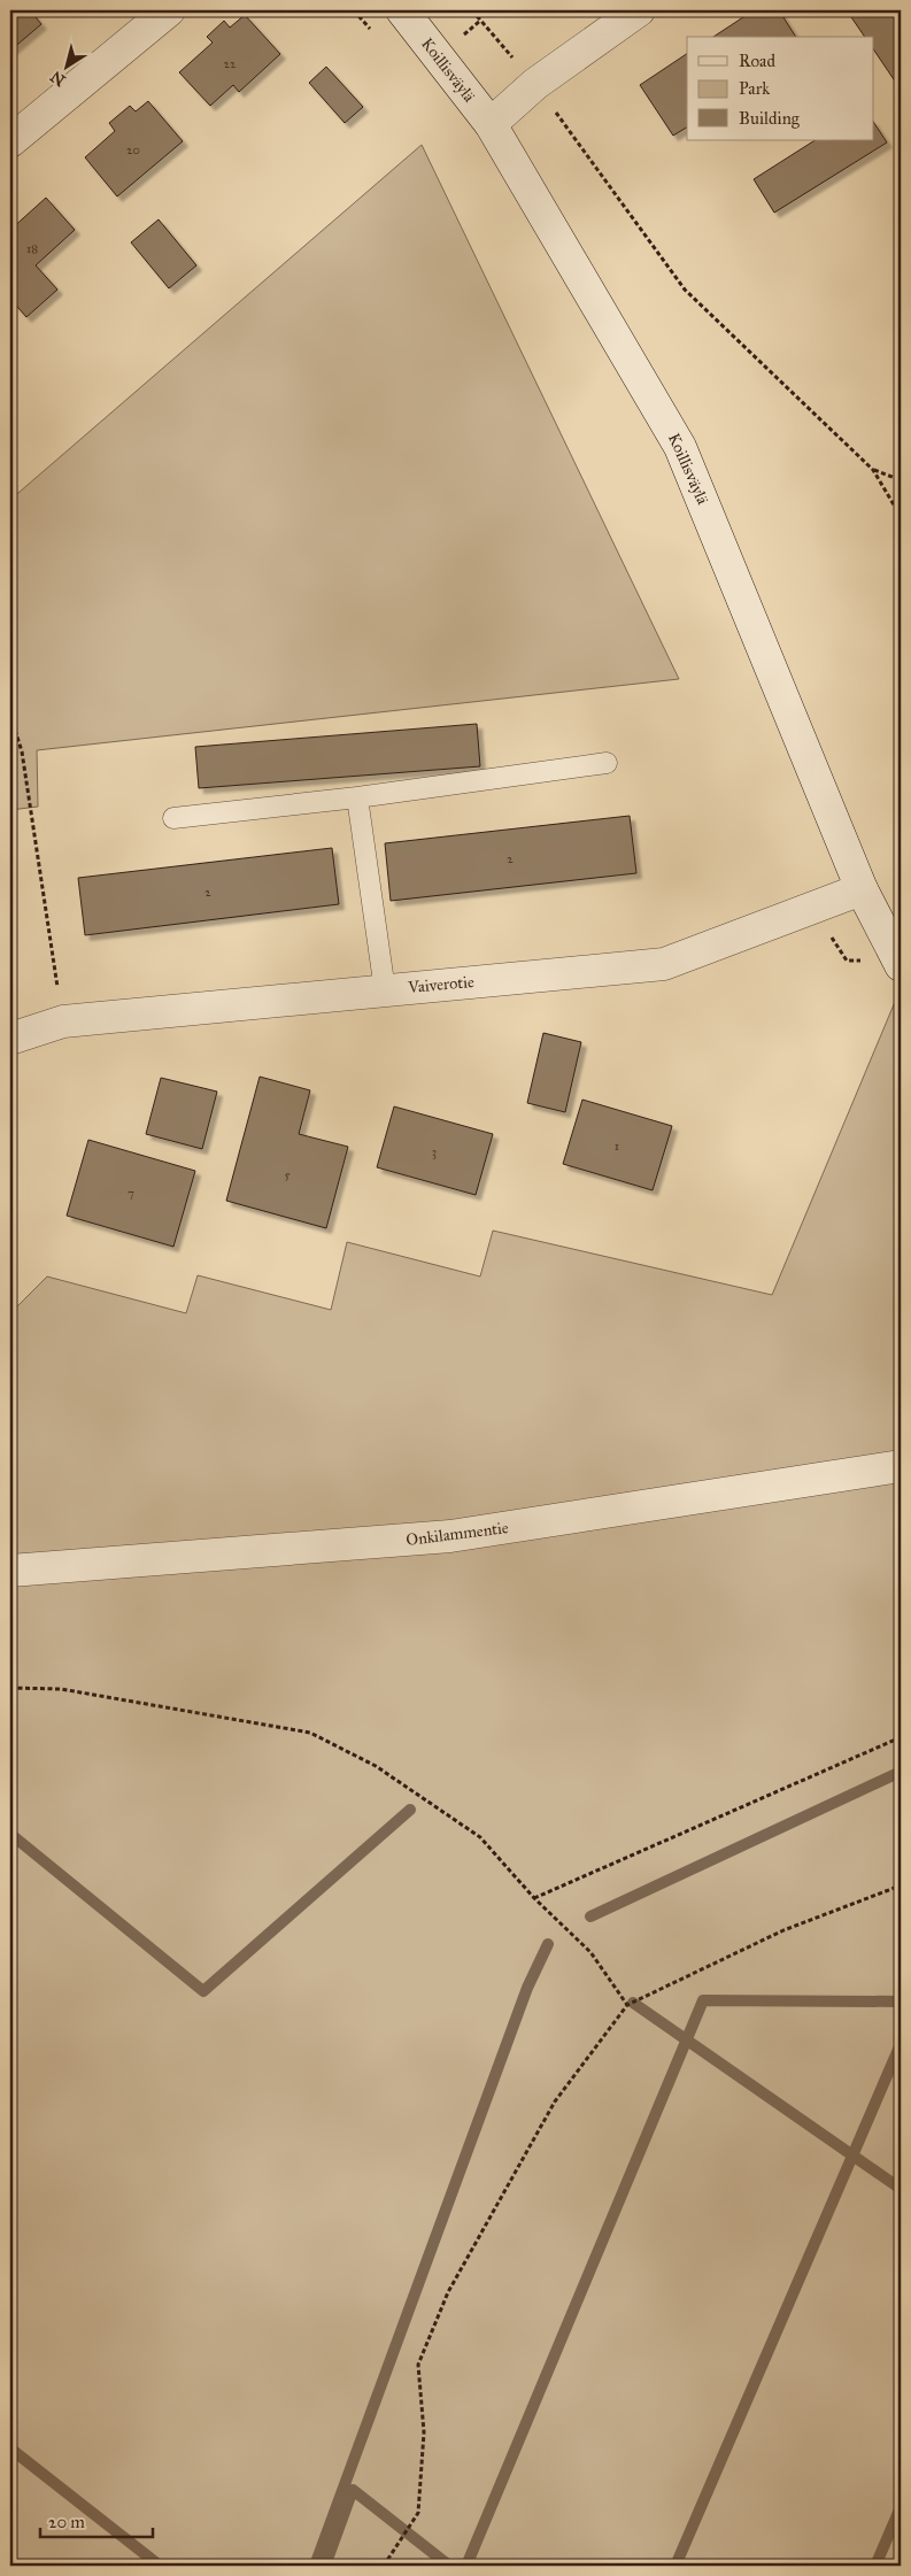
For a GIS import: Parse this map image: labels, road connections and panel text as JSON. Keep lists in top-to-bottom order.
{
  "streets": {
    "street": ["Koillisväylä", "Vaiverotie", "Onkilammentie"]
  },
  "crossings": [
    ["Koillisväylä", "Vaiverotie"]
  ],
  "house_numbers": [
    "22",
    "20",
    "18",
    "2",
    "2",
    "1",
    "3",
    "5",
    "7"
  ],
  "legend": ["Road", "Park", "Building"],
  "scale_bar": "20 m",
  "north": "bottom left"
}
